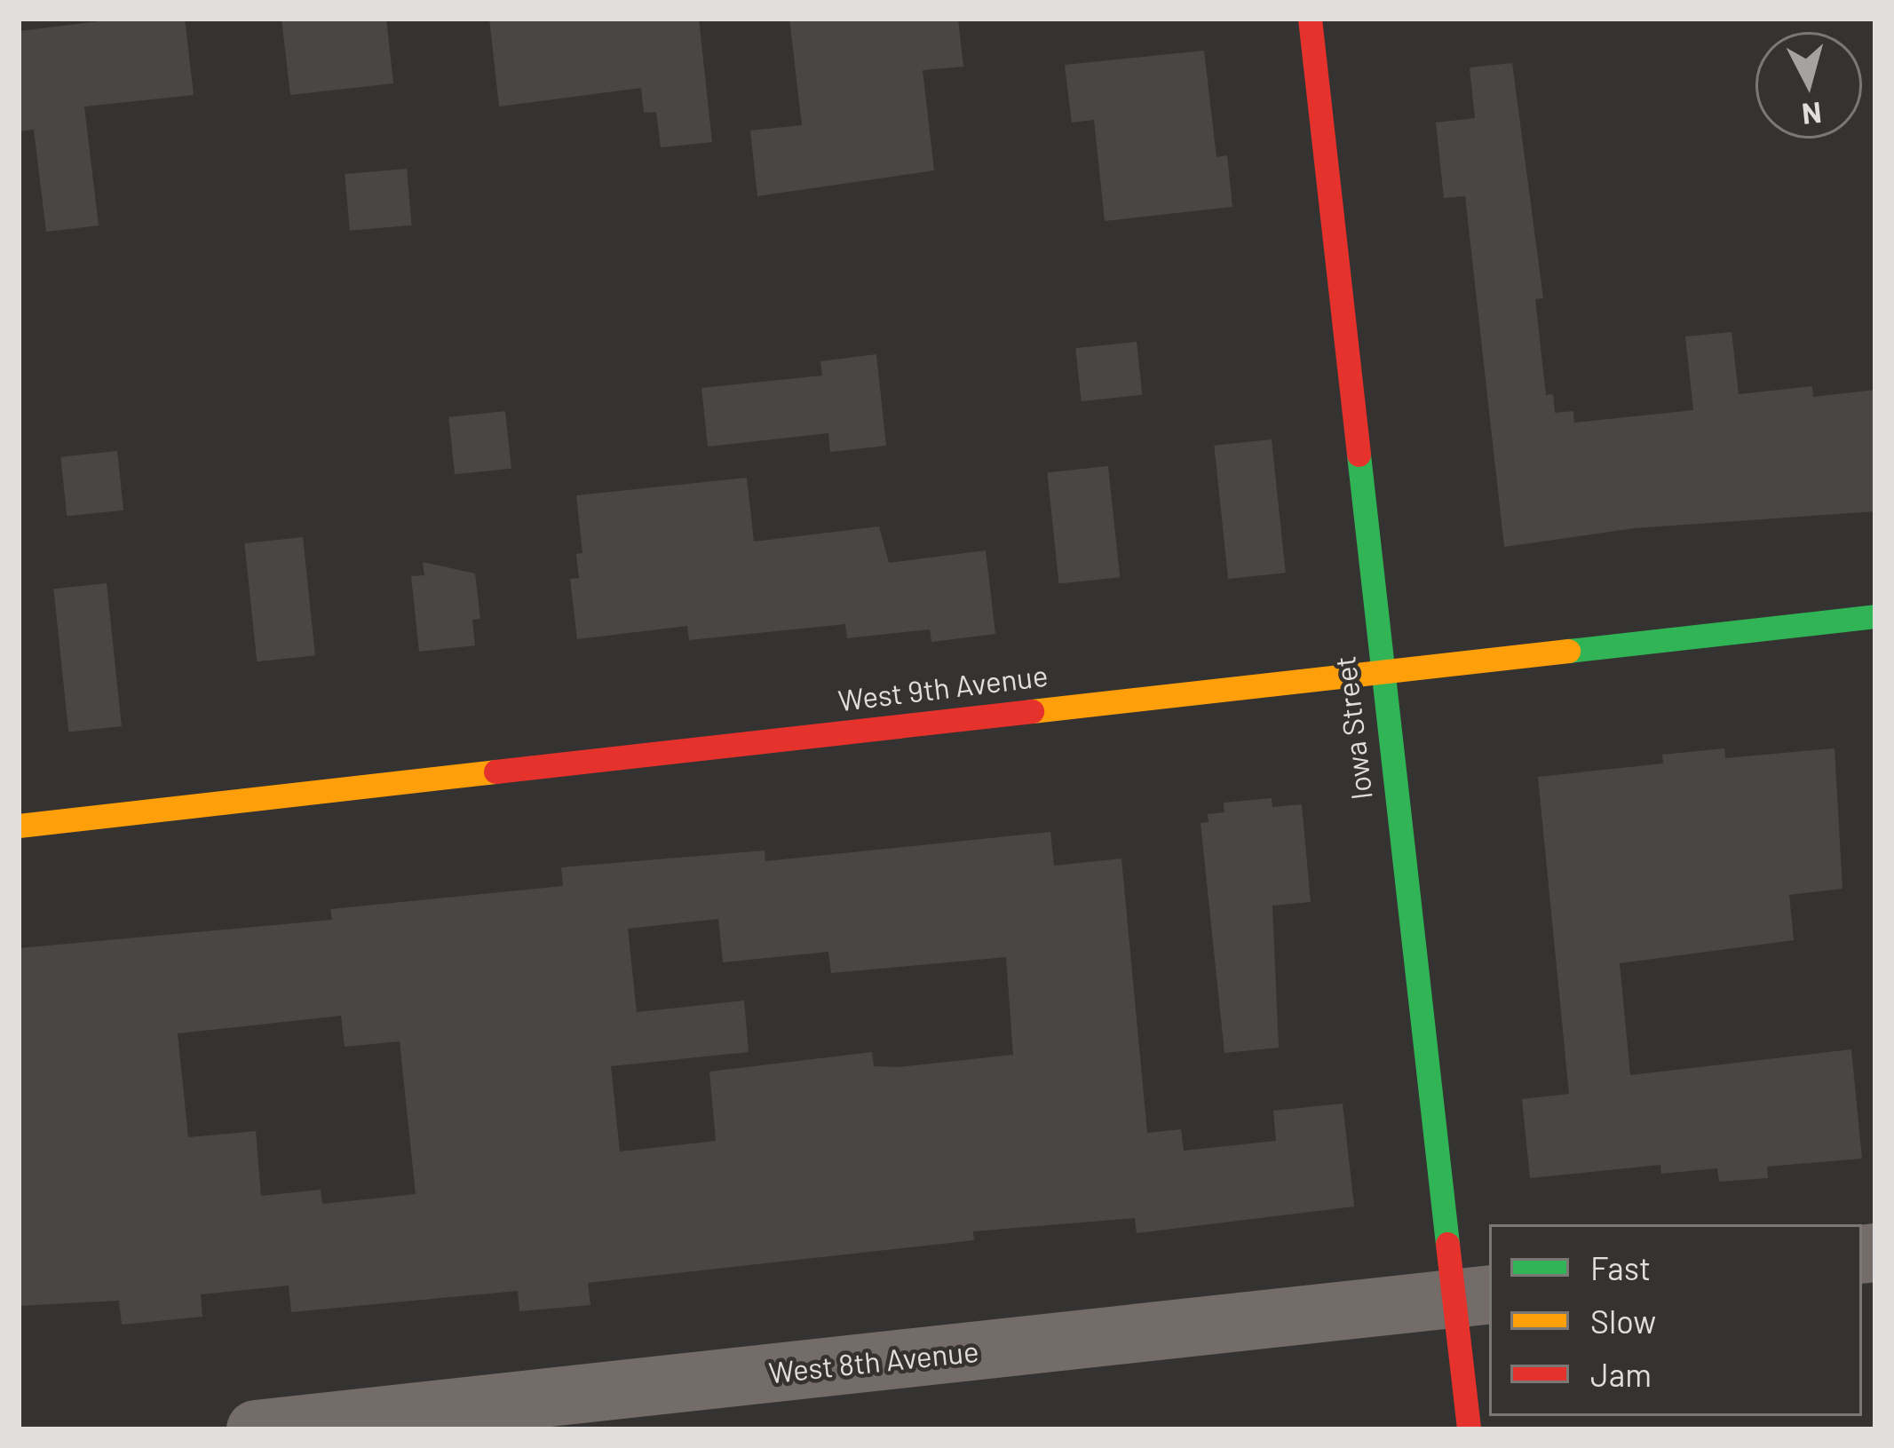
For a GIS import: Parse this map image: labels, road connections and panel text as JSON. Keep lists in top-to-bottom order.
{
  "streets": {
    "main road": ["West 9th Avenue", "Iowa Street"],
    "street": ["West 8th Avenue"]
  },
  "crossings": [
    ["West 9th Avenue", "Iowa Street"],
    ["Iowa Street", "West 8th Avenue"]
  ],
  "legend": ["Fast", "Slow", "Jam"],
  "north": "bottom"
}
